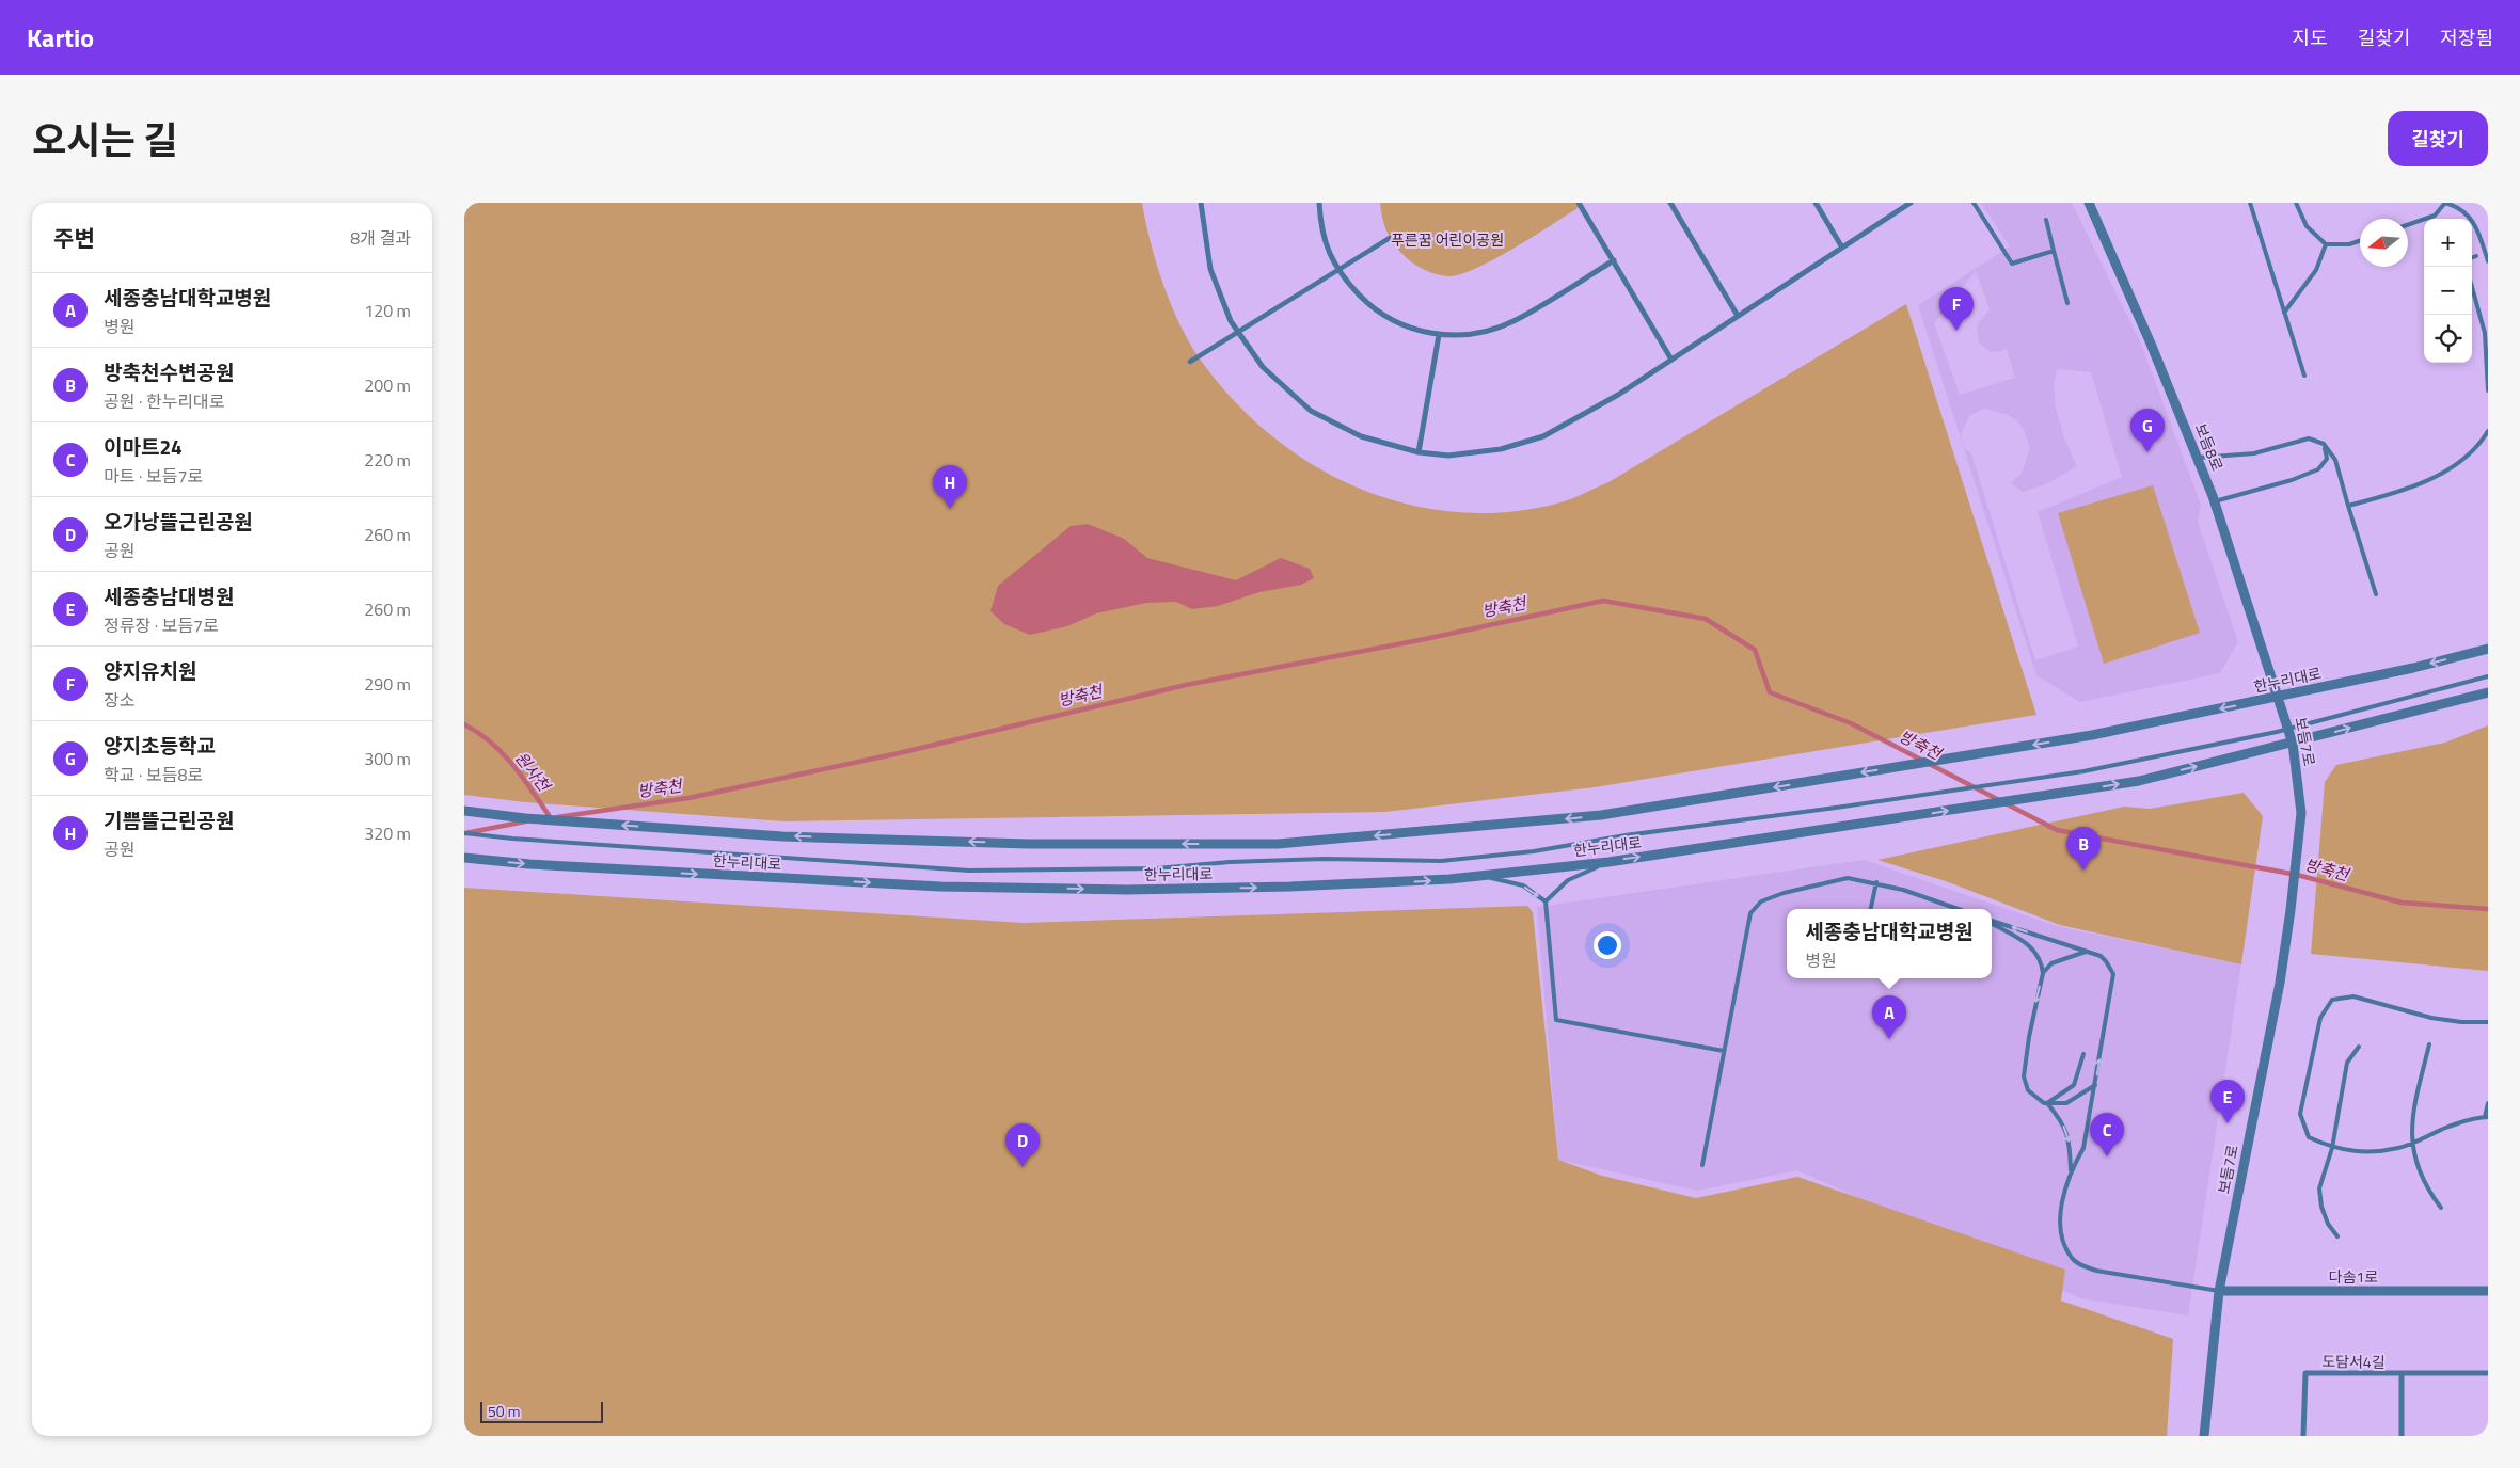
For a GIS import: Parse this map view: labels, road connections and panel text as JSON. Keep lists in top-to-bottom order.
{
  "streets": {
    "street": [
      "보듬8로",
      "한누리대로",
      "보듬7로",
      "다솜1로",
      "도담서4길"
    ]
  },
  "crossings": [
    ["보듬8로", "한누리대로"],
    ["보듬8로", "보듬7로"],
    ["한누리대로", "보듬7로"],
    ["보듬7로", "다솜1로"]
  ],
  "water": ["방축천", "원사천"],
  "parks": ["푸른꿈 어린이공원"],
  "scale_bar": "50 m",
  "north": "left",
  "page": {
    "header": "Kartio",
    "nav": ["지도", "길찾기", "저장됨"],
    "title": "오시는 길",
    "buttons": "길찾기",
    "heading": ["주변", "8개 결과"],
    "map_buttons": ["+", "−"],
    "list": [
      {
        "mark": "A",
        "name": "세종충남대학교병원",
        "note": "병원",
        "value": "120 m"
      },
      {
        "mark": "B",
        "name": "방축천수변공원",
        "note": "공원 · 한누리대로",
        "value": "200 m"
      },
      {
        "mark": "C",
        "name": "이마트24",
        "note": "마트 · 보듬7로",
        "value": "220 m"
      },
      {
        "mark": "D",
        "name": "오가낭뜰근린공원",
        "note": "공원",
        "value": "260 m"
      },
      {
        "mark": "E",
        "name": "세종충남대병원",
        "note": "정류장 · 보듬7로",
        "value": "260 m"
      },
      {
        "mark": "F",
        "name": "양지유치원",
        "note": "장소",
        "value": "290 m"
      },
      {
        "mark": "G",
        "name": "양지초등학교",
        "note": "학교 · 보듬8로",
        "value": "300 m"
      },
      {
        "mark": "H",
        "name": "기쁨뜰근린공원",
        "note": "공원",
        "value": "320 m"
      }
    ],
    "pins": [
      "F",
      "G",
      "H",
      "B",
      "A",
      "E",
      "C",
      "D"
    ],
    "popup": ["세종충남대학교병원", "병원"],
    "scale": "50 m"
  }
}
